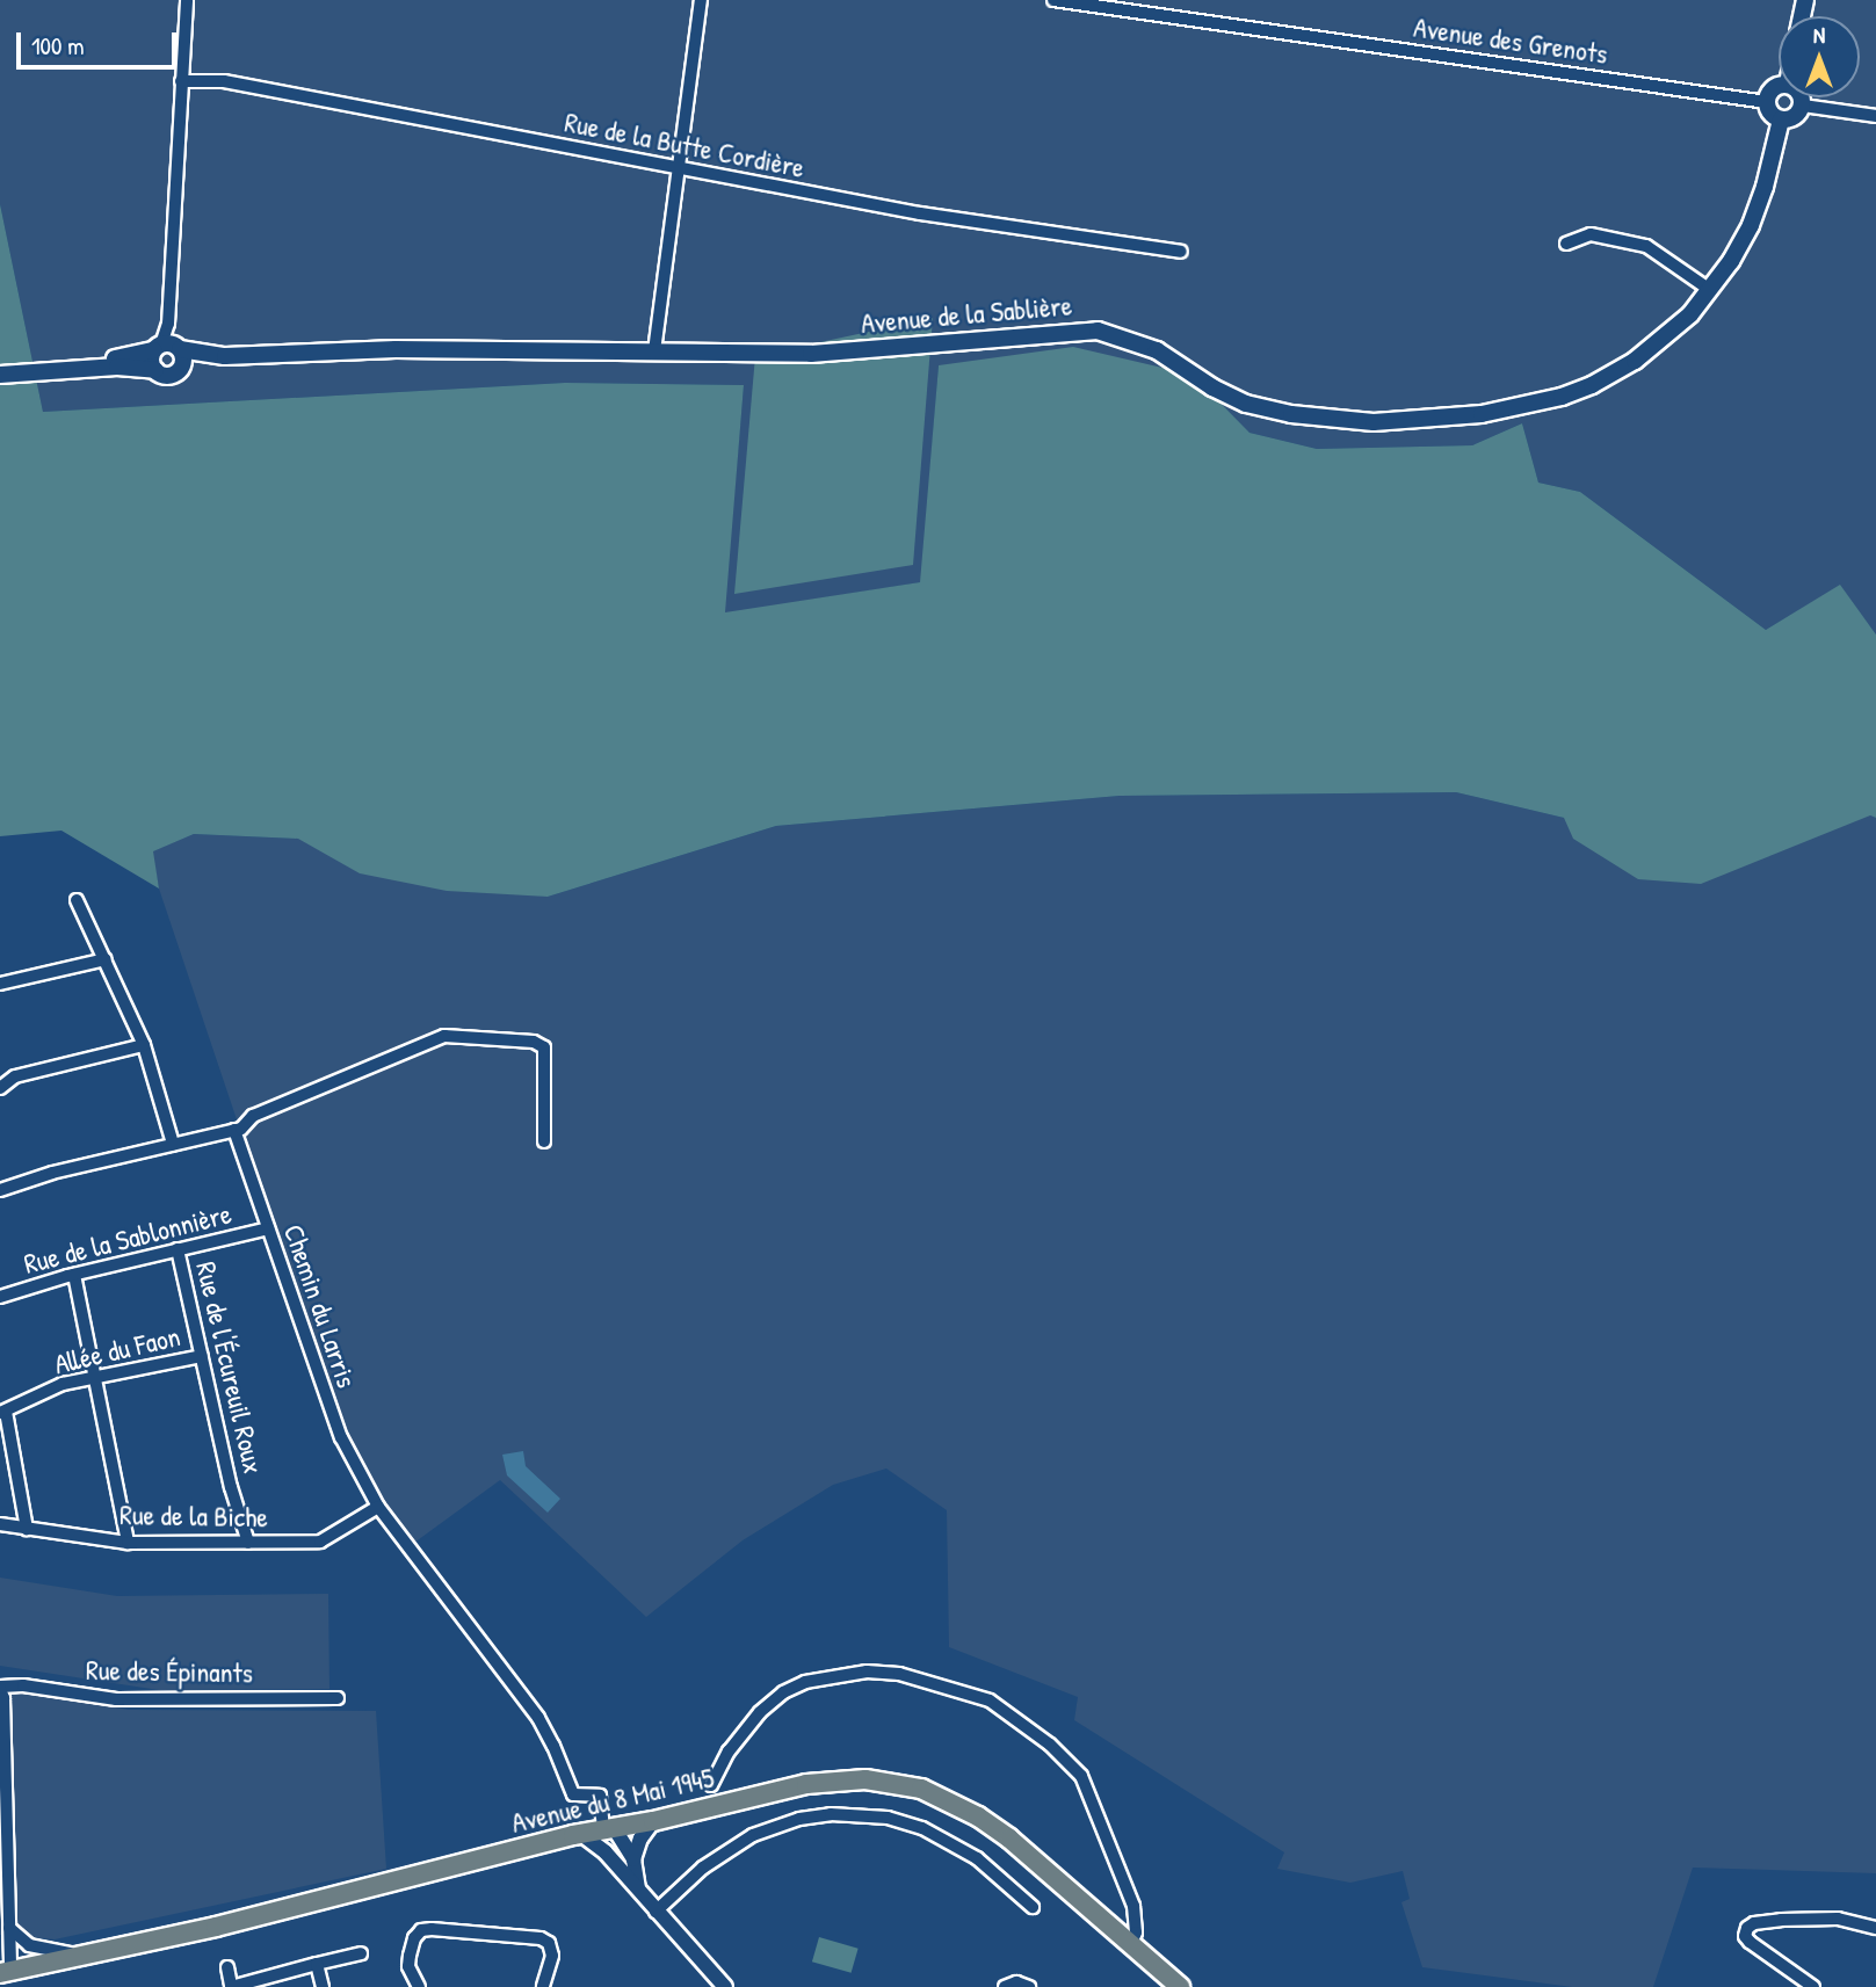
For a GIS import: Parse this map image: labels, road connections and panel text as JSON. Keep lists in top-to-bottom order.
{
  "streets": {
    "main road": ["Avenue de la Sablière", "Avenue du 8 Mai 1945"],
    "street": [
      "Avenue des Grenots",
      "Rue de la Butte Cordière",
      "Rue de la Sablonnière",
      "Chemin du Larris",
      "Allée du Faon",
      "Rue de l'Écureuil Roux",
      "Rue de la Biche",
      "Rue des Épinants"
    ]
  },
  "crossings": [
    ["Rue de la Sablonnière", "Chemin du Larris"],
    ["Rue de la Sablonnière", "Rue de l'Écureuil Roux"],
    ["Chemin du Larris", "Rue de la Biche"],
    ["Chemin du Larris", "Avenue du 8 Mai 1945"],
    ["Allée du Faon", "Rue de l'Écureuil Roux"],
    ["Rue de l'Écureuil Roux", "Rue de la Biche"]
  ],
  "scale_bar": "100 m",
  "north": "top"
}
